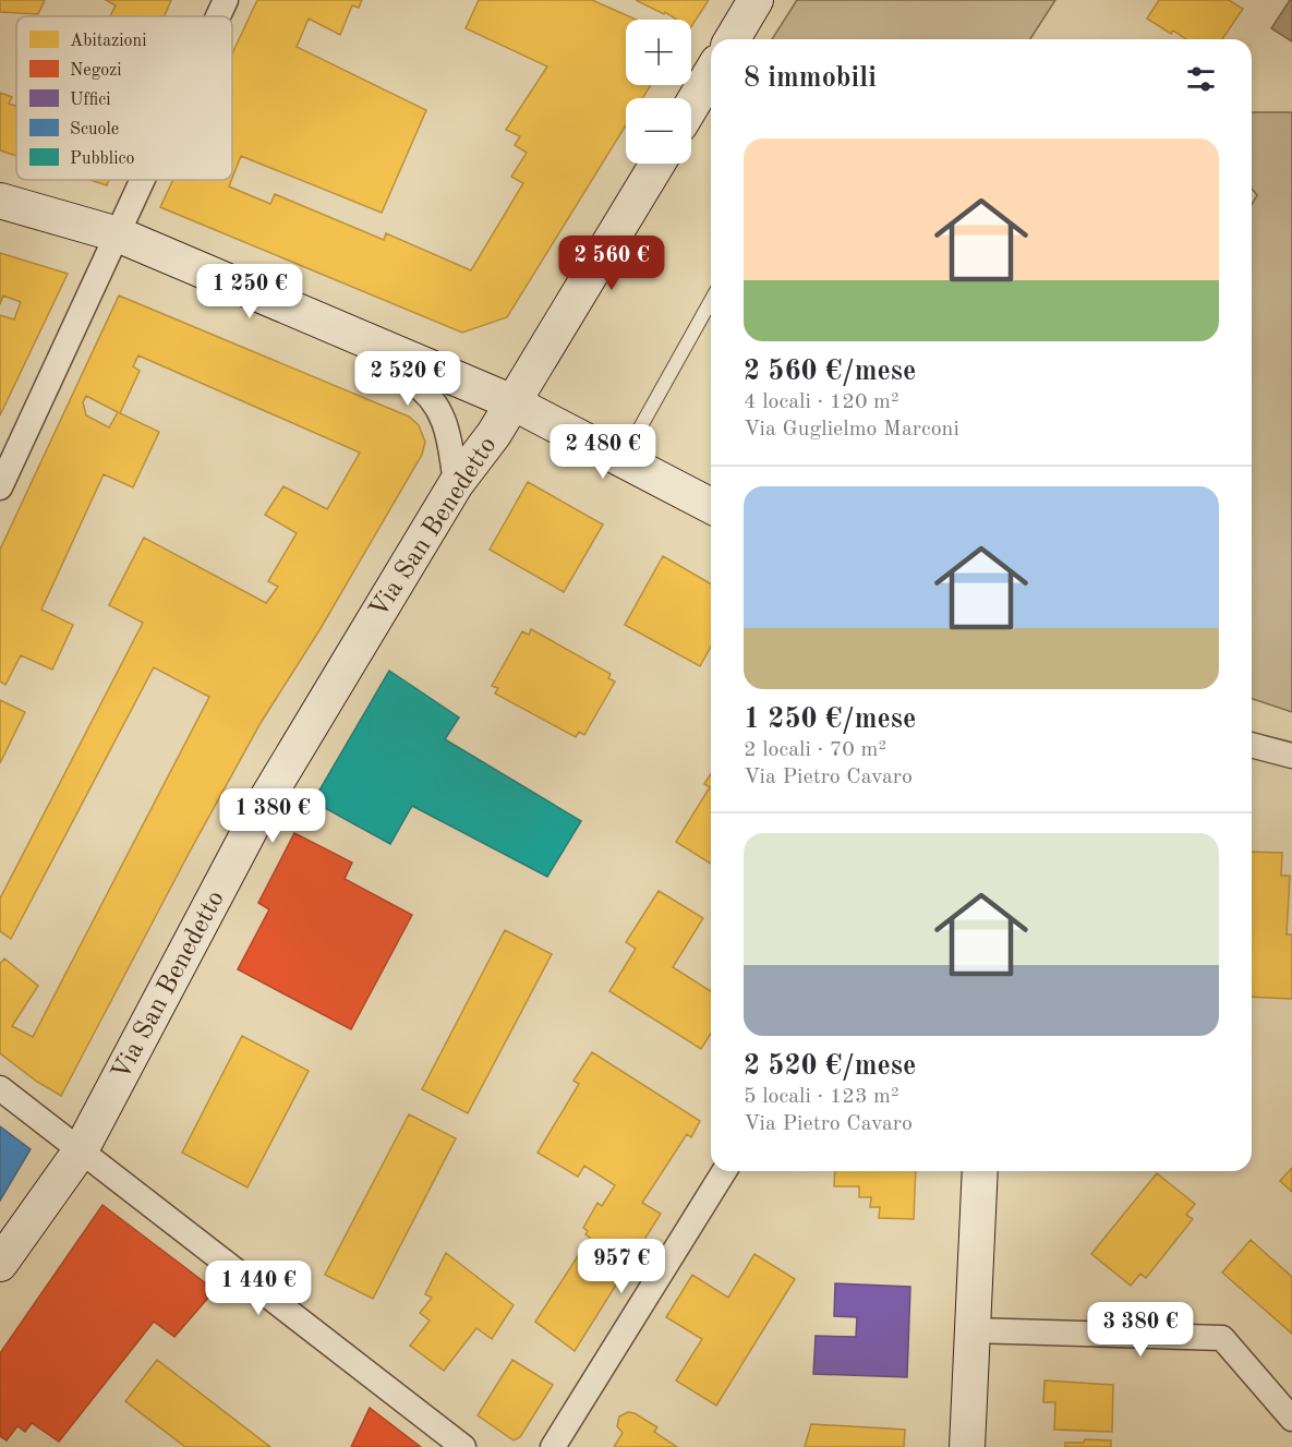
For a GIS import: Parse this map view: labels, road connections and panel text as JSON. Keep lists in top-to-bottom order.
{
  "streets": {
    "main road": ["Via San Benedetto"]
  },
  "legend": [
    "Abitazioni",
    "Negozi",
    "Uffici",
    "Scuole",
    "Pubblico"
  ],
  "page": {
    "map_buttons": ["+", "−"],
    "heading": "8 immobili",
    "list": [
      {
        "name": "2 560 €/mese",
        "note": "4 locali · 120 m² · Via Guglielmo Marconi"
      },
      {
        "name": "1 250 €/mese",
        "note": "2 locali · 70 m² · Via Pietro Cavaro"
      },
      {
        "name": "2 520 €/mese",
        "note": "5 locali · 123 m² · Via Pietro Cavaro"
      }
    ],
    "price": [
      "2 560 €",
      "1 250 €",
      "2 520 €",
      "2 480 €",
      "1 380 €",
      "957 €",
      "1 440 €",
      "3 380 €"
    ]
  }
}
